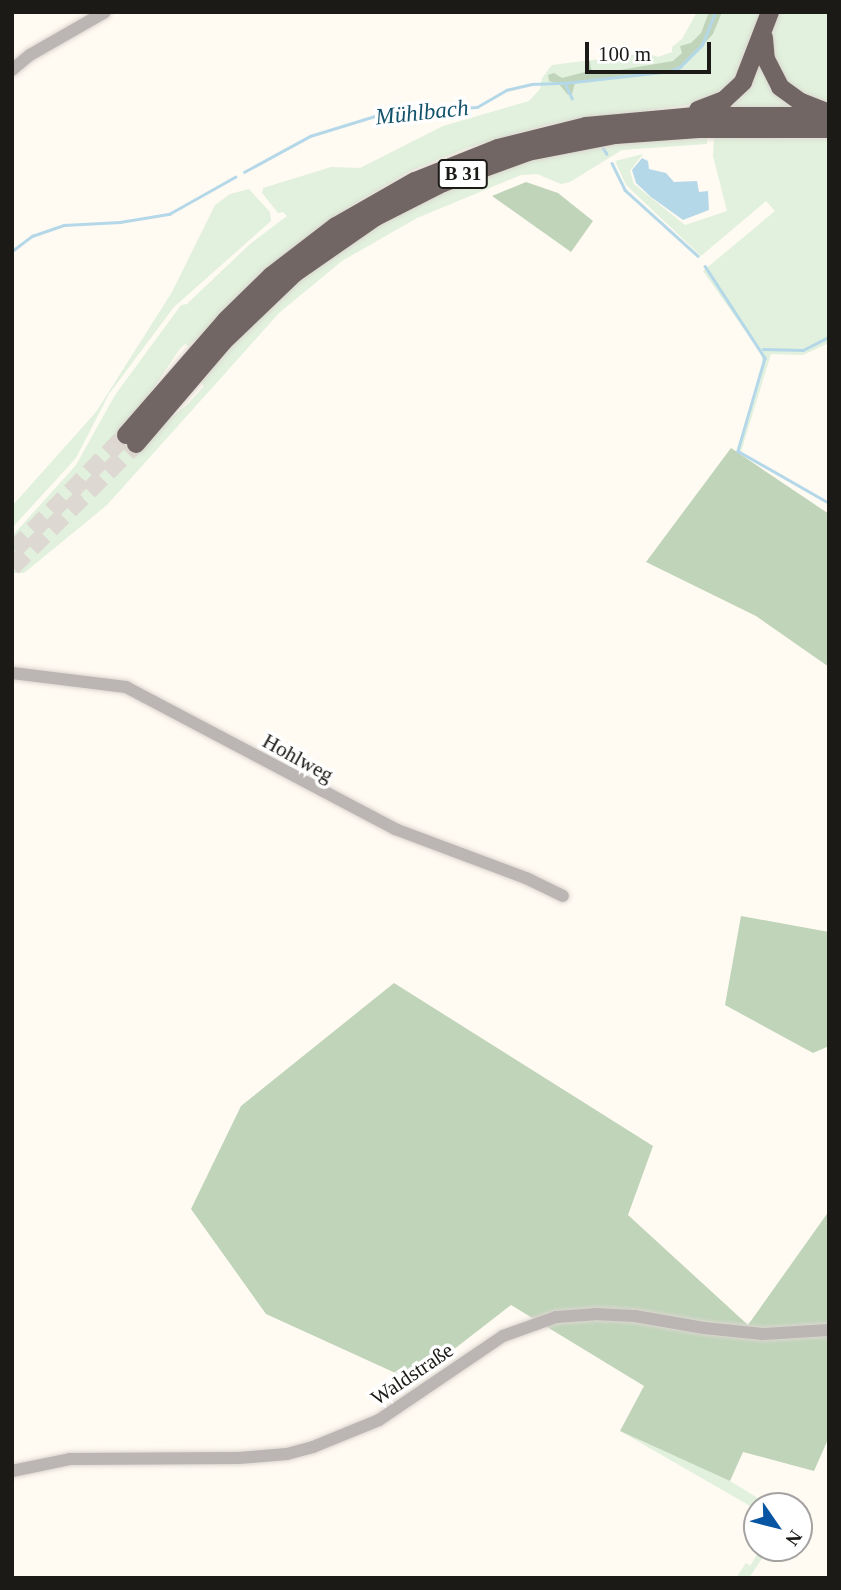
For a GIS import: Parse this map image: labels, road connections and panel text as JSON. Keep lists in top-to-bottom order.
{
  "streets": {
    "highway": ["B 31"],
    "street": ["Hohlweg", "Waldstraße"]
  },
  "water": ["Mühlbach"],
  "scale_bar": "100 m",
  "north": "bottom right"
}
